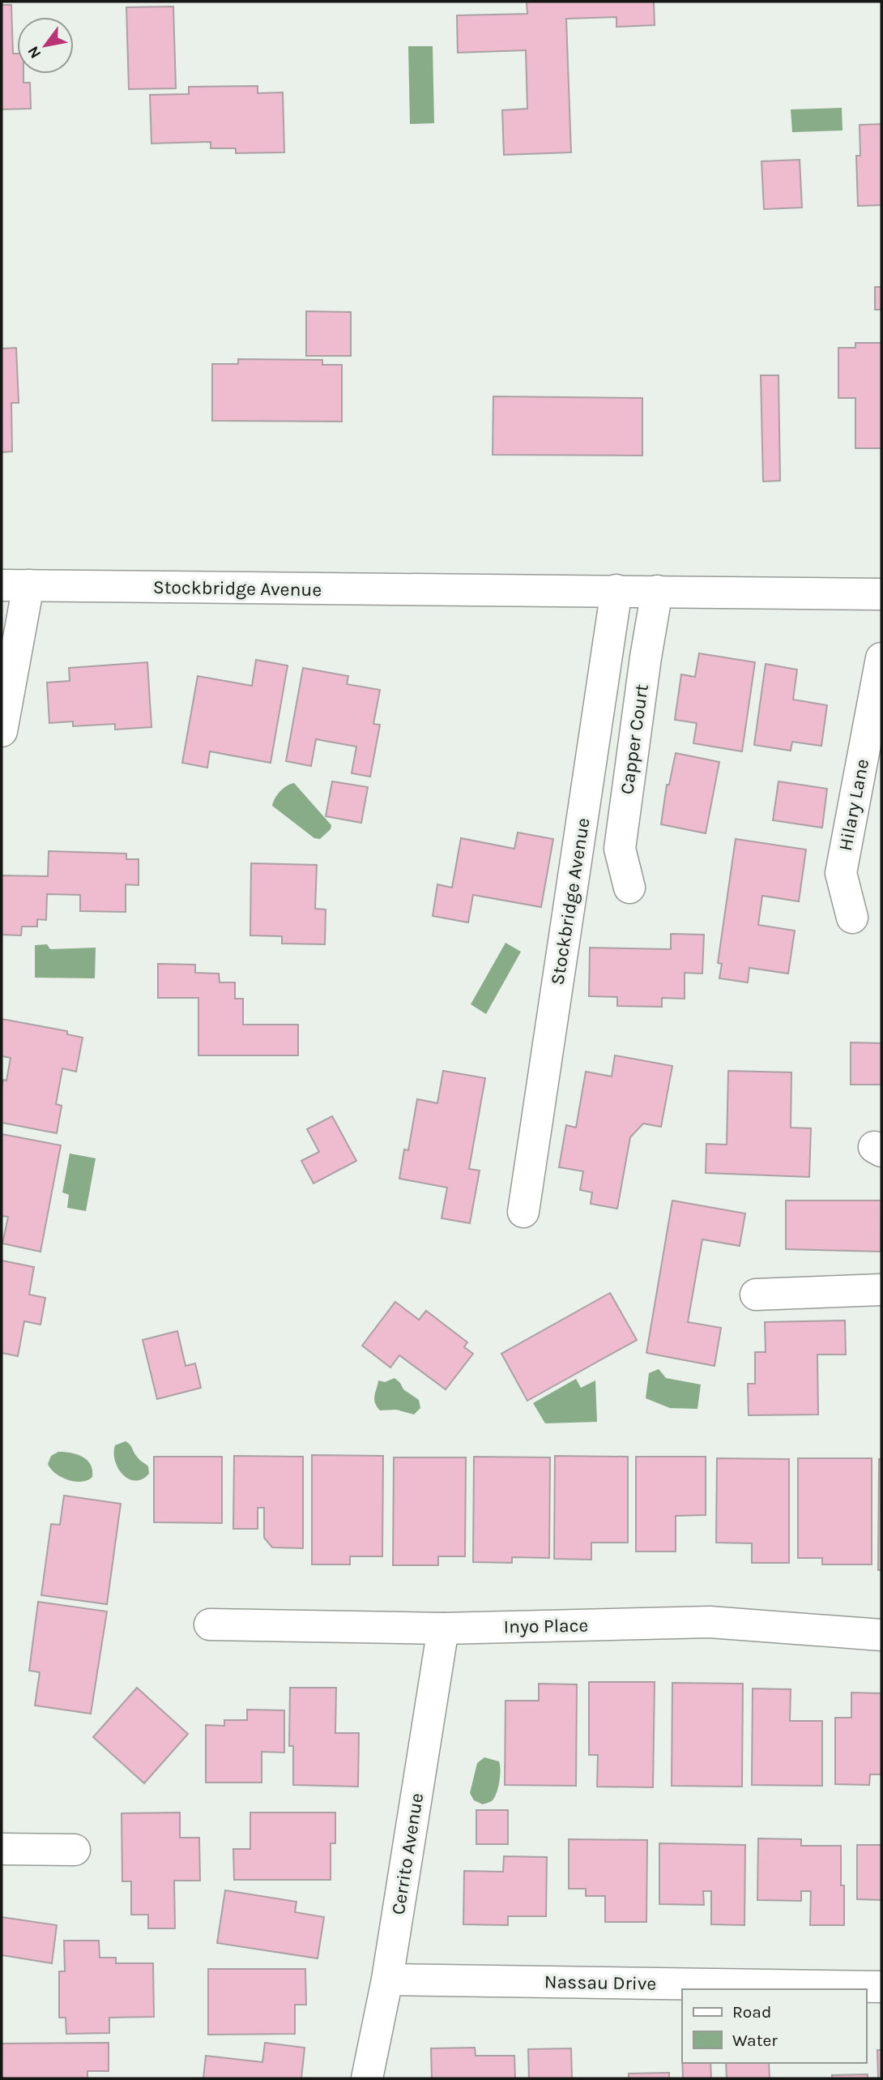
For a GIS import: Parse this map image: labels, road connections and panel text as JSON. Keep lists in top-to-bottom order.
{
  "streets": {
    "street": [
      "Stockbridge Avenue",
      "Capper Court",
      "Hilary Lane",
      "Inyo Place",
      "Cerrito Avenue",
      "Nassau Drive"
    ]
  },
  "crossings": [
    ["Stockbridge Avenue", "Capper Court"],
    ["Inyo Place", "Cerrito Avenue"],
    ["Cerrito Avenue", "Nassau Drive"]
  ],
  "legend": ["Road", "Water"],
  "north": "bottom left"
}
